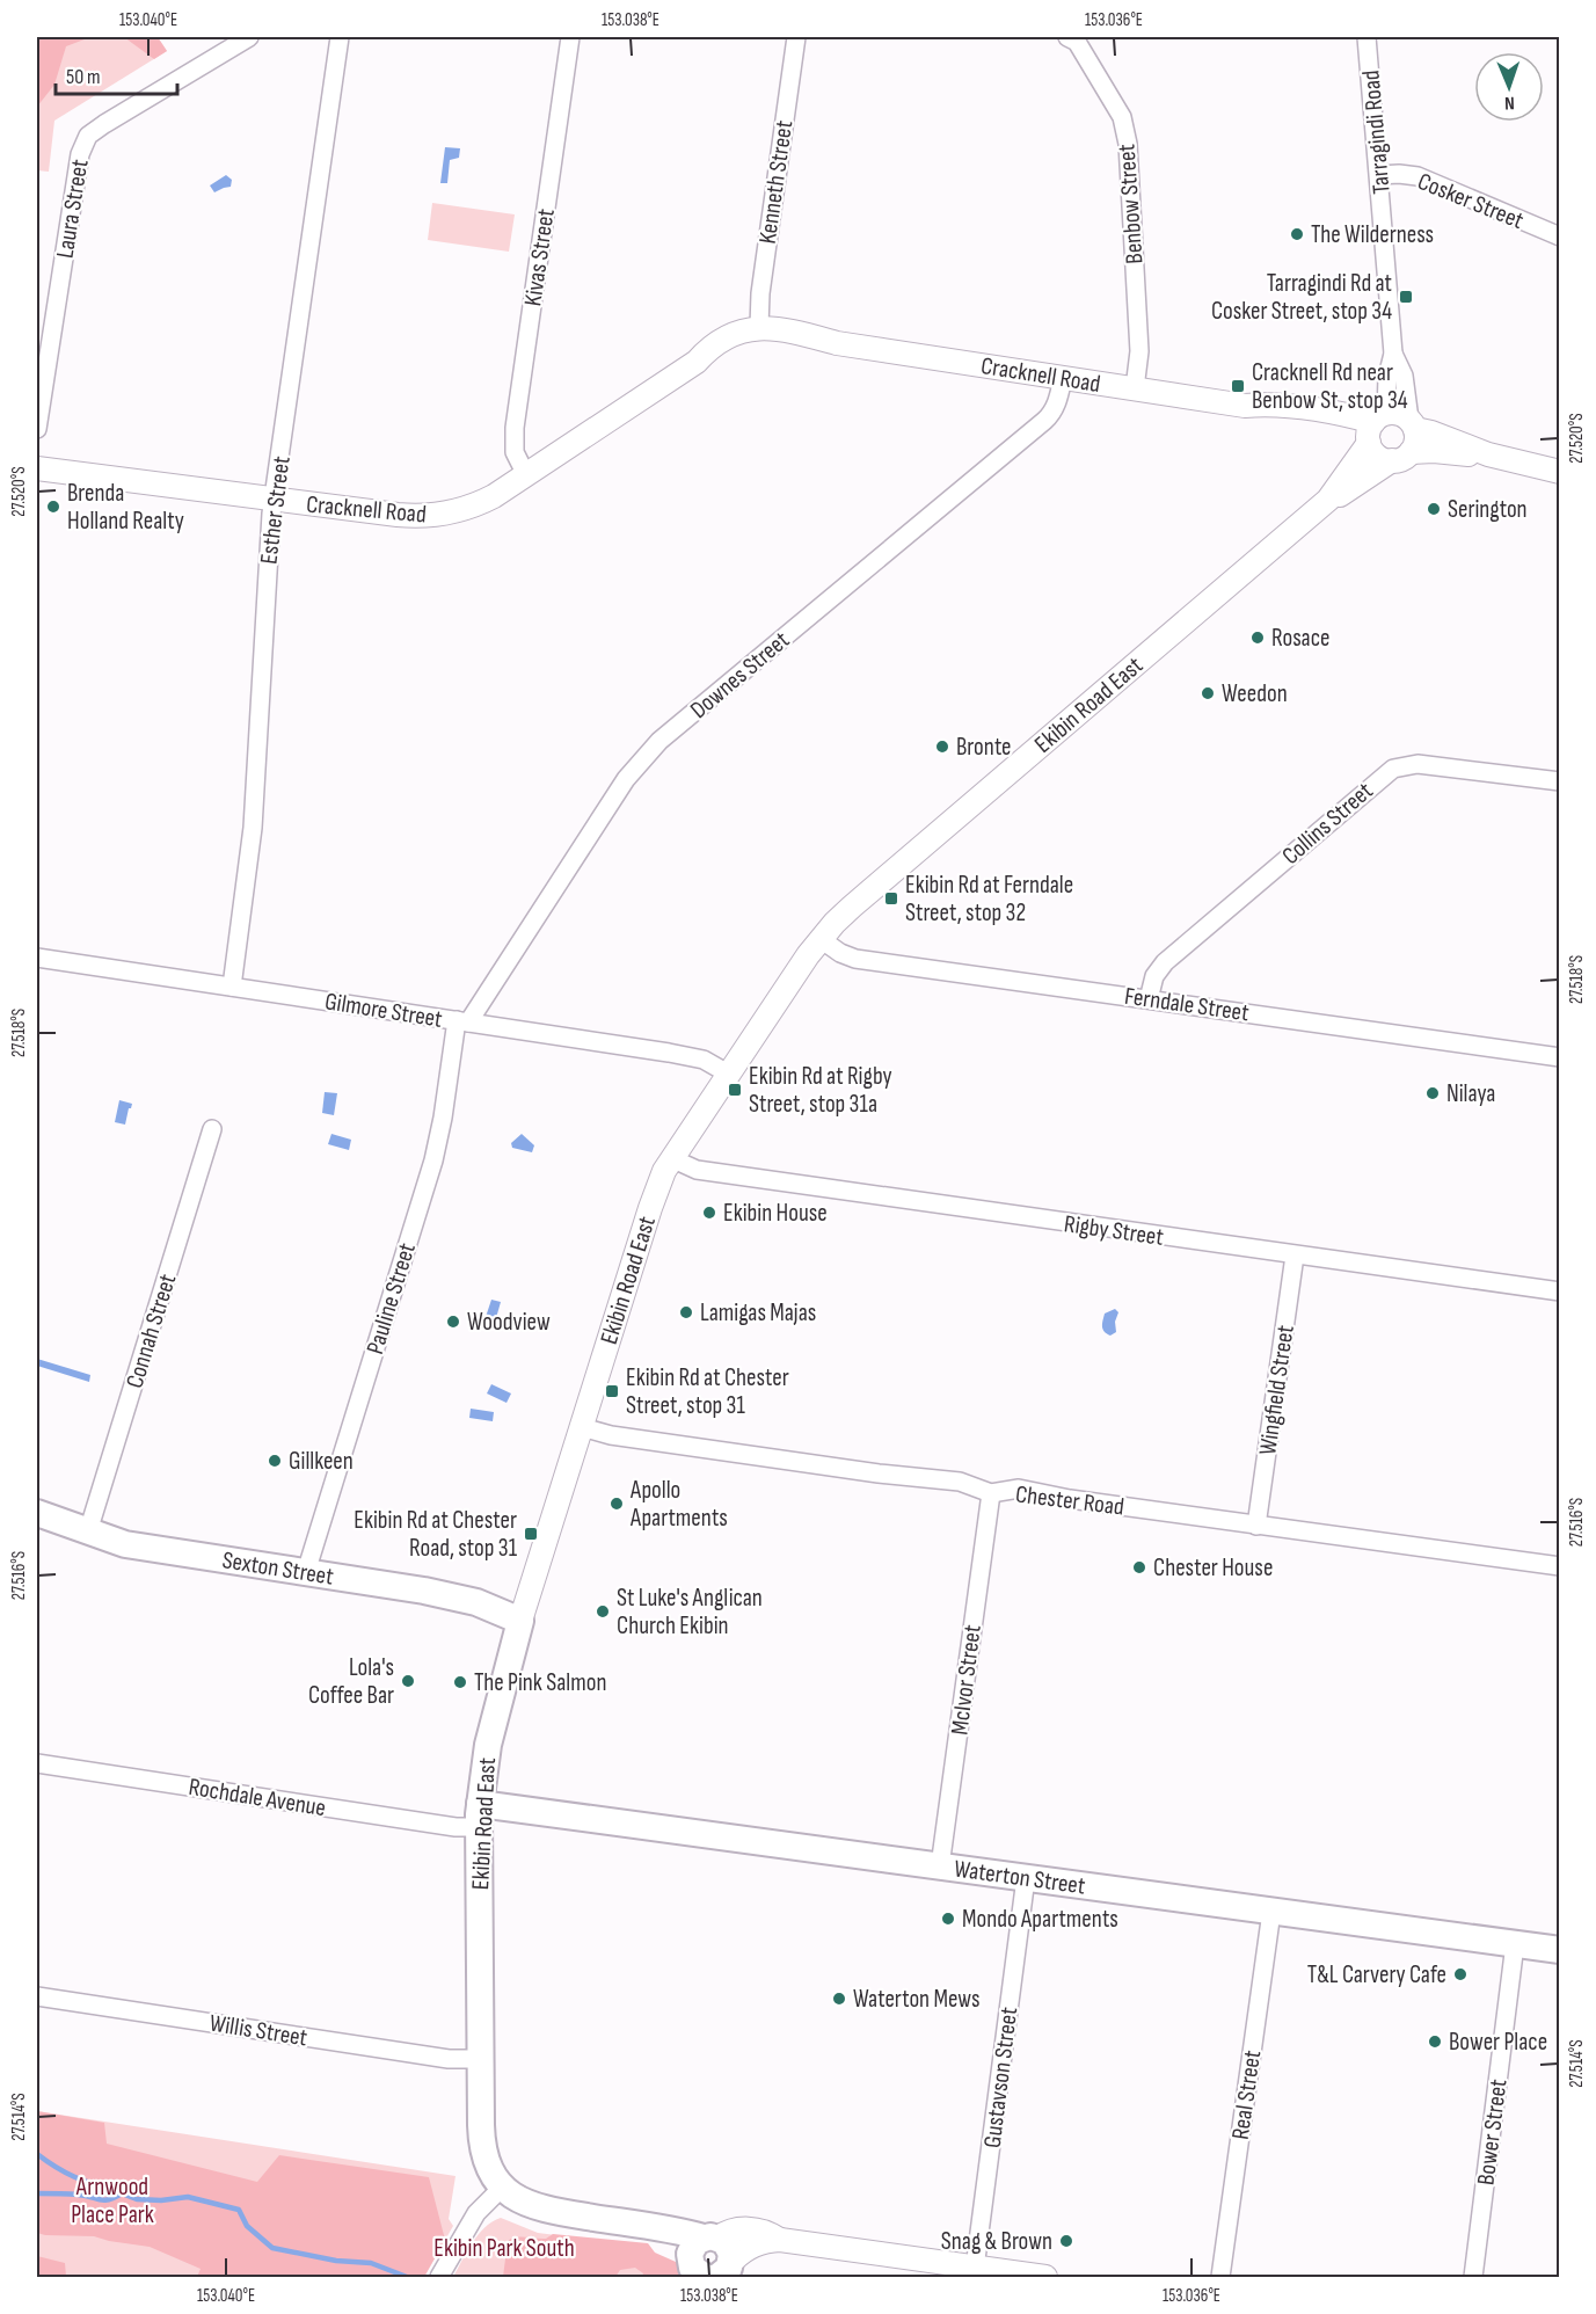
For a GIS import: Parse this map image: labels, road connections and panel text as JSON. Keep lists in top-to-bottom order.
{
  "streets": {
    "main road": ["Ekibin Road East", "Sexton Street", "Waterton Street"],
    "street": [
      "Tarragindi Road",
      "Kenneth Street",
      "Cosker Street",
      "Benbow Street",
      "Laura Street",
      "Kivas Street",
      "Cracknell Road",
      "Esther Street",
      "Downes Street",
      "Collins Street",
      "Ferndale Street",
      "Gilmore Street",
      "Rigby Street",
      "Pauline Street",
      "Connah Street",
      "Wingfield Street",
      "Chester Road",
      "McIvor Street",
      "Rochdale Avenue",
      "Willis Street",
      "Gustavson Street",
      "Real Street",
      "Bower Street"
    ]
  },
  "crossings": [
    ["Tarragindi Road", "Cosker Street"],
    ["Tarragindi Road", "Cracknell Road"],
    ["Tarragindi Road", "Ekibin Road East"],
    ["Kenneth Street", "Cracknell Road"],
    ["Benbow Street", "Cracknell Road"],
    ["Kivas Street", "Cracknell Road"],
    ["Cracknell Road", "Esther Street"],
    ["Cracknell Road", "Downes Street"],
    ["Cracknell Road", "Ekibin Road East"],
    ["Esther Street", "Gilmore Street"],
    ["Downes Street", "Gilmore Street"],
    ["Downes Street", "Pauline Street"],
    ["Ekibin Road East", "Ferndale Street"],
    ["Ekibin Road East", "Gilmore Street"],
    ["Ekibin Road East", "Rigby Street"],
    ["Ekibin Road East", "Chester Road"],
    ["Ekibin Road East", "Sexton Street"],
    ["Ekibin Road East", "Rochdale Avenue"],
    ["Ekibin Road East", "Waterton Street"],
    ["Ekibin Road East", "Willis Street"],
    ["Collins Street", "Ferndale Street"],
    ["Gilmore Street", "Pauline Street"],
    ["Rigby Street", "Wingfield Street"],
    ["Pauline Street", "Sexton Street"],
    ["Connah Street", "Sexton Street"],
    ["Wingfield Street", "Chester Road"],
    ["Chester Road", "McIvor Street"],
    ["McIvor Street", "Waterton Street"],
    ["Rochdale Avenue", "Waterton Street"],
    ["Waterton Street", "Gustavson Street"],
    ["Waterton Street", "Real Street"],
    ["Waterton Street", "Bower Street"]
  ],
  "parks": ["Arnwood Place Park", "Ekibin Park South"],
  "places": {
    "other": [
      "The Wilderness",
      "Brenda Holland Realty",
      "Serington",
      "Rosace",
      "Weedon",
      "Bronte",
      "Nilaya",
      "Ekibin House",
      "Lamigas Majas",
      "Woodview",
      "Gillkeen",
      "Apollo Apartments",
      "Chester House",
      "St Luke's Anglican Church Ekibin",
      "Lola's Coffee Bar",
      "The Pink Salmon",
      "Mondo Apartments",
      "T&L Carvery Cafe",
      "Waterton Mews",
      "Bower Place",
      "Snag & Brown"
    ],
    "transit": [
      "Tarragindi Rd at Cosker Street, stop 34",
      "Cracknell Rd near Benbow St, stop 34",
      "Ekibin Rd at Ferndale Street, stop 32",
      "Ekibin Rd at Rigby Street, stop 31a",
      "Ekibin Rd at Chester Street, stop 31",
      "Ekibin Rd at Chester Road, stop 31"
    ]
  },
  "scale_bar": "50 m",
  "north": "bottom",
  "coordinates": [
    "153.040°E",
    "153.038°E",
    "153.036°E",
    "27.520°S",
    "27.518°S",
    "27.516°S",
    "27.514°S"
  ]
}
